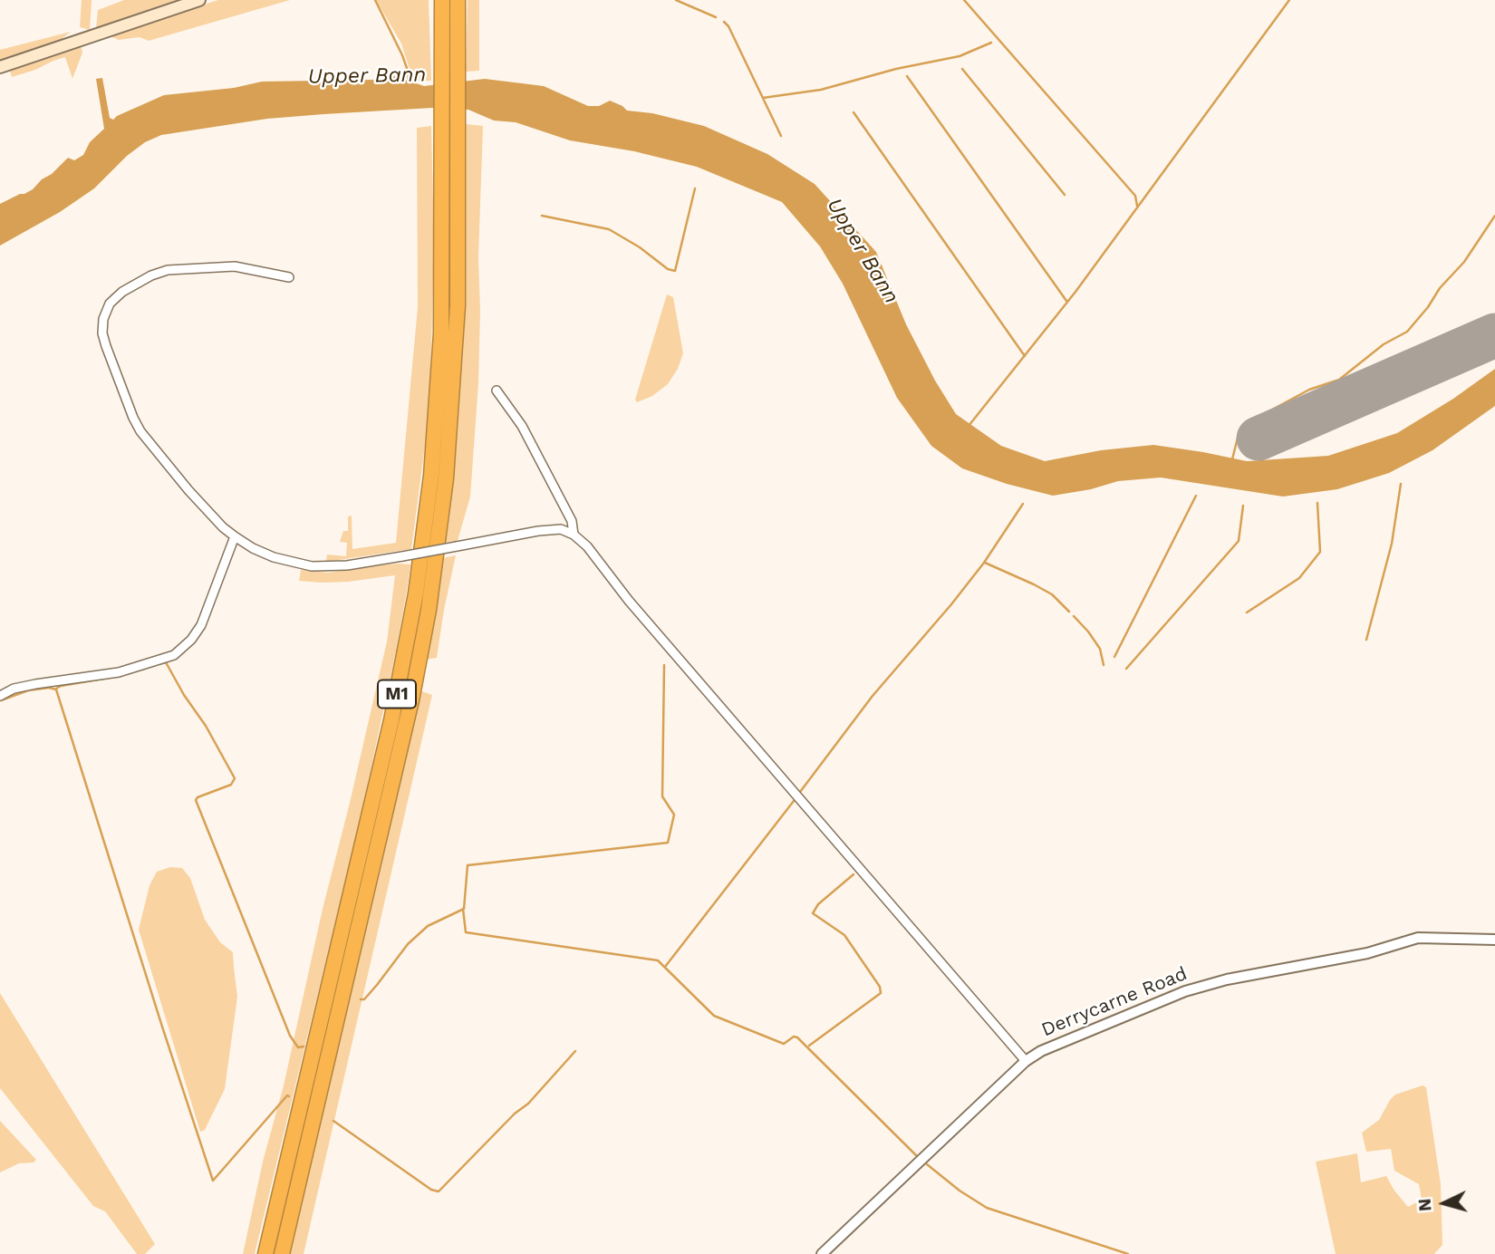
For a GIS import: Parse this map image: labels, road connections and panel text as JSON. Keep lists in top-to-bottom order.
{
  "streets": {
    "highway": ["M1"],
    "street": ["Derrycarne Road"]
  },
  "water": ["Upper Bann"],
  "north": "left"
}
